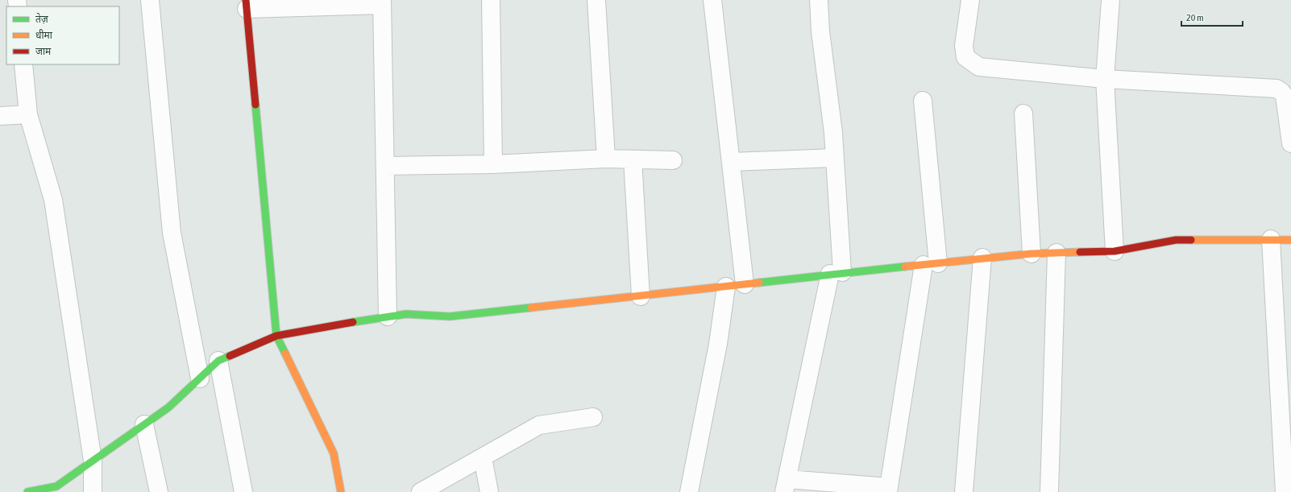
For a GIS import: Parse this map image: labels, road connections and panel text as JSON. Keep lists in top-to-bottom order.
{
  "legend": ["तेज़", "धीमा", "जाम"],
  "scale_bar": "20 m"
}
